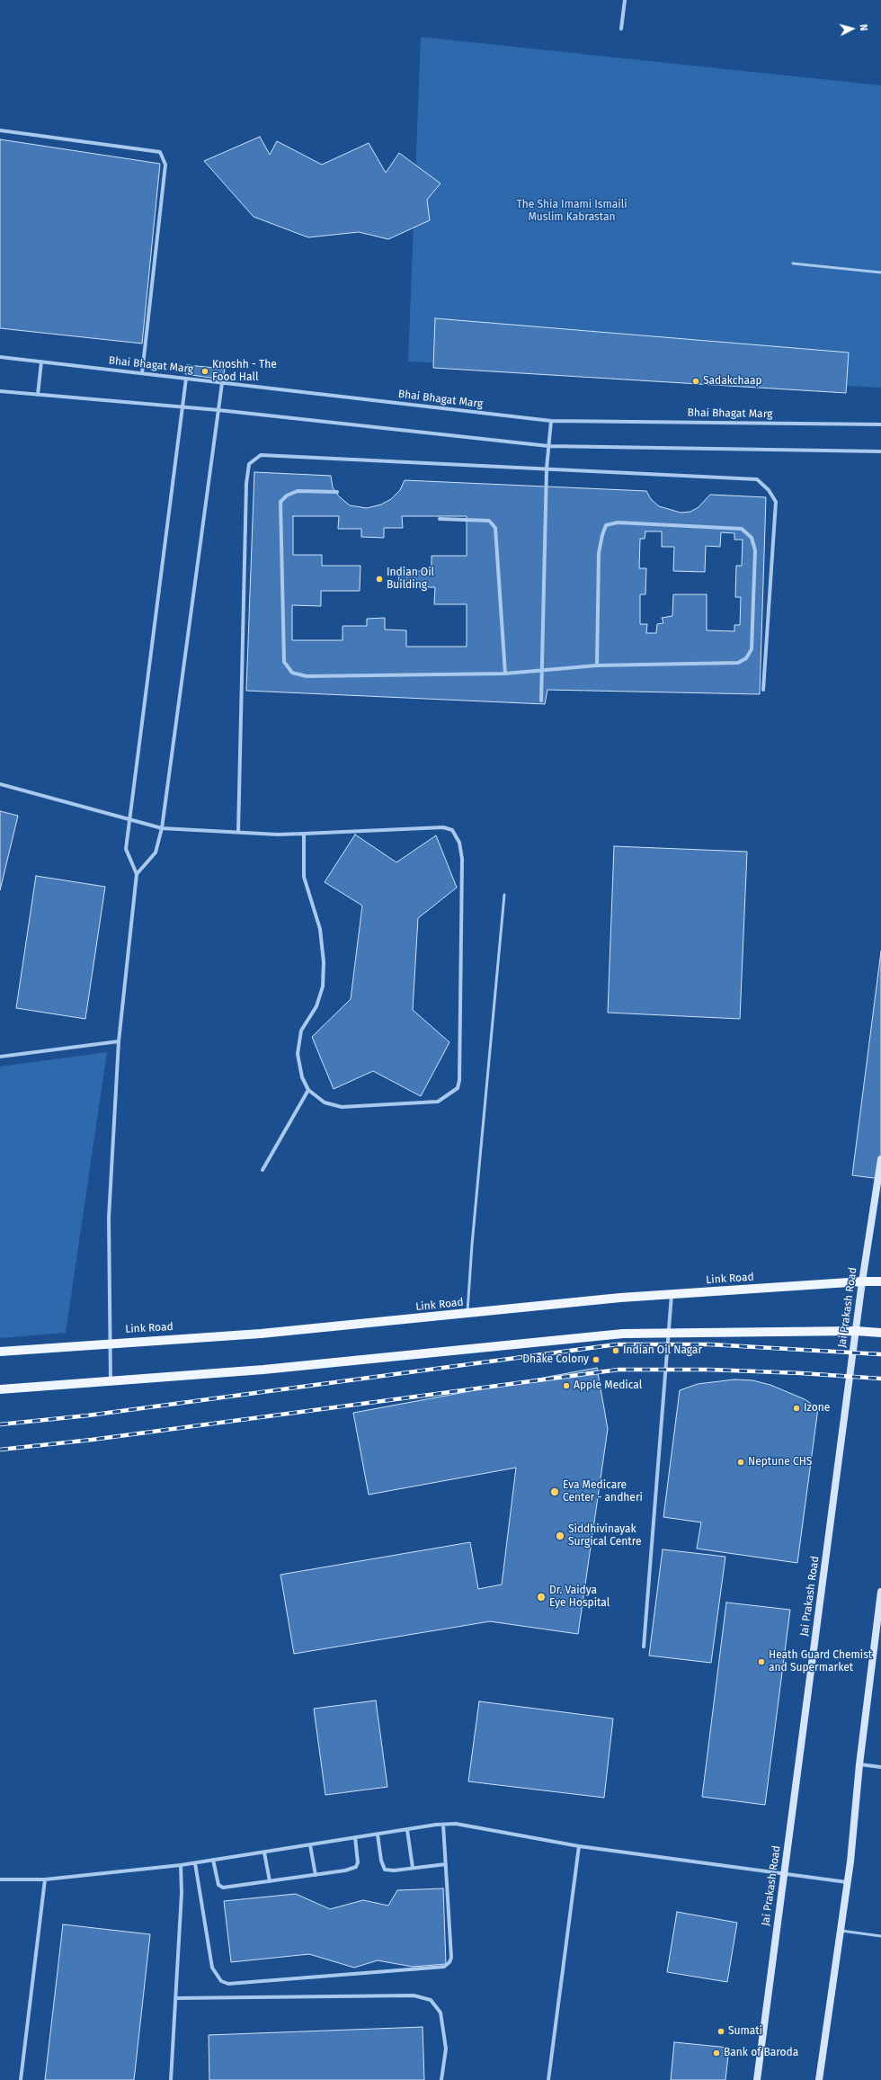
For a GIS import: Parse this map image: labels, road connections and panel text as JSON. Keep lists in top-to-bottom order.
{
  "streets": {
    "main road": ["Link Road", "Jai Prakash Road"],
    "street": ["Bhai Bhagat Marg"]
  },
  "crossings": [
    ["Link Road", "Jai Prakash Road"]
  ],
  "parks": ["The Shia Imami Ismaili Muslim Kabrastan"],
  "places": [
    "Knoshh - The Food Hall",
    "Sadakchaap",
    "Indian Oil Building",
    "Indian Oil Nagar",
    "Dhake Colony",
    "Apple Medical",
    "Izone",
    "Neptune CHS",
    "Eva Medicare Center - andheri",
    "Siddhivinayak Surgical Centre",
    "Dr. Vaidya Eye Hospital",
    "Heath Guard Chemist and Supermarket",
    "Sumati",
    "Bank of Baroda"
  ],
  "north": "right"
}
